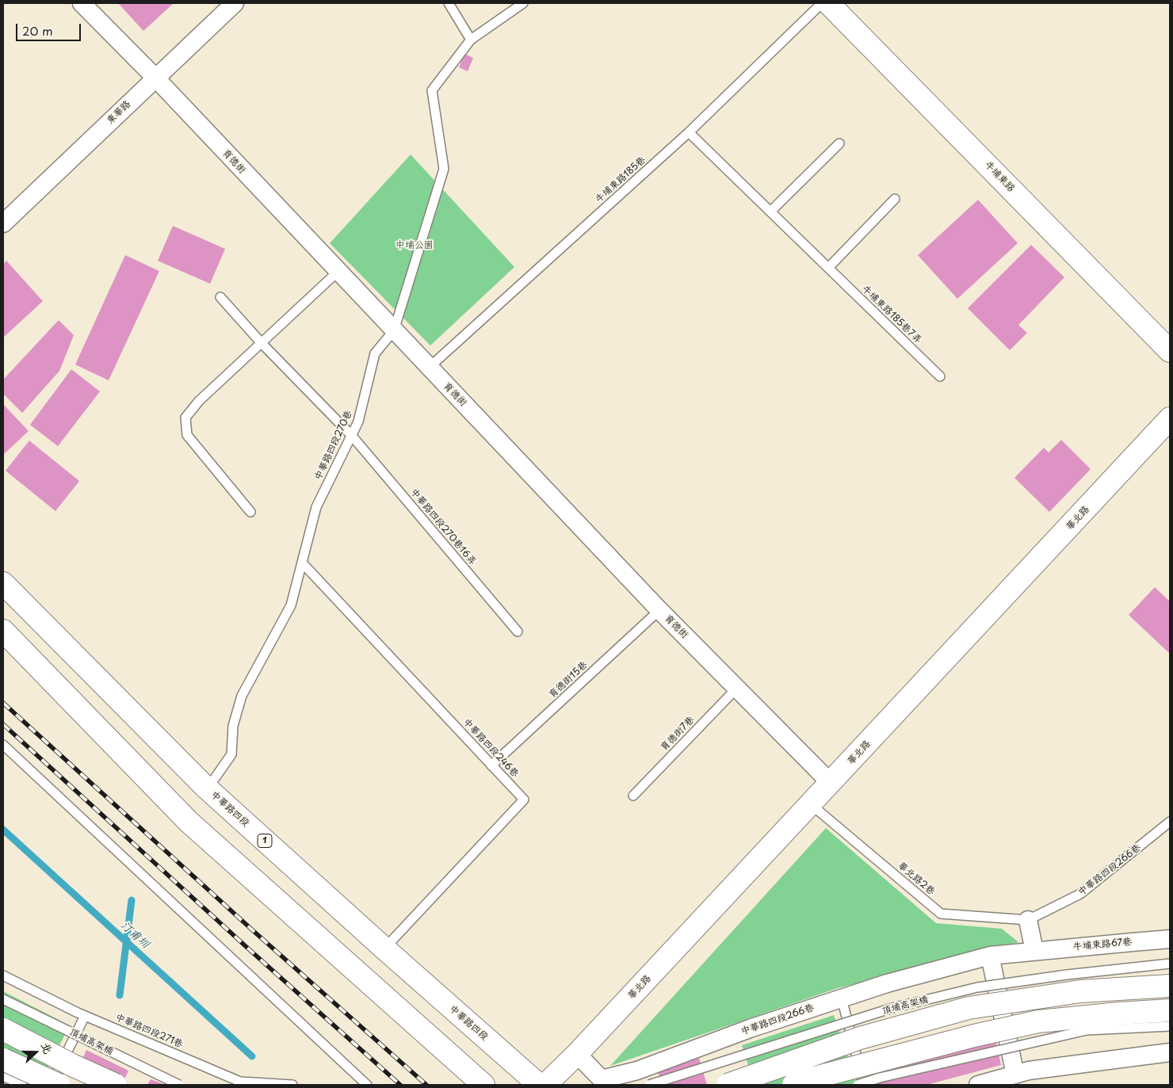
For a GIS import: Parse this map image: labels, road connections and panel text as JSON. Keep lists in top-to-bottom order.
{
  "streets": {
    "street": [
      "東華路",
      "育德街",
      "牛埔東路",
      "華北路",
      "中華路四段",
      "1",
      "中華路四段266巷",
      "牛埔東路67巷",
      "頂埔高架橋"
    ],
    "lane": [
      "牛埔東路185巷",
      "牛埔東路185巷7弄",
      "中華路四段270巷",
      "中華路四段270巷16弄",
      "育德街15巷",
      "育德街7巷",
      "中華路四段246巷",
      "華北路2巷",
      "中華路四段271巷"
    ]
  },
  "crossings": [
    ["東華路", "育德街"],
    ["育德街", "牛埔東路185巷"],
    ["育德街", "中華路四段270巷"],
    ["育德街", "華北路"],
    ["育德街", "育德街15巷"],
    ["育德街", "育德街7巷"],
    ["牛埔東路185巷", "牛埔東路185巷7弄"],
    ["中華路四段270巷", "中華路四段270巷16弄"],
    ["中華路四段270巷", "中華路四段246巷"],
    ["中華路四段270巷", "中華路四段"],
    ["華北路", "中華路四段266巷"],
    ["華北路", "華北路2巷"],
    ["育德街15巷", "中華路四段246巷"],
    ["中華路四段246巷", "中華路四段"],
    ["中華路四段266巷", "華北路2巷"],
    ["中華路四段266巷", "牛埔東路67巷"]
  ],
  "water": ["汀甫圳"],
  "parks": ["中埔公園"],
  "scale_bar": "20 m",
  "north": "right"
}
